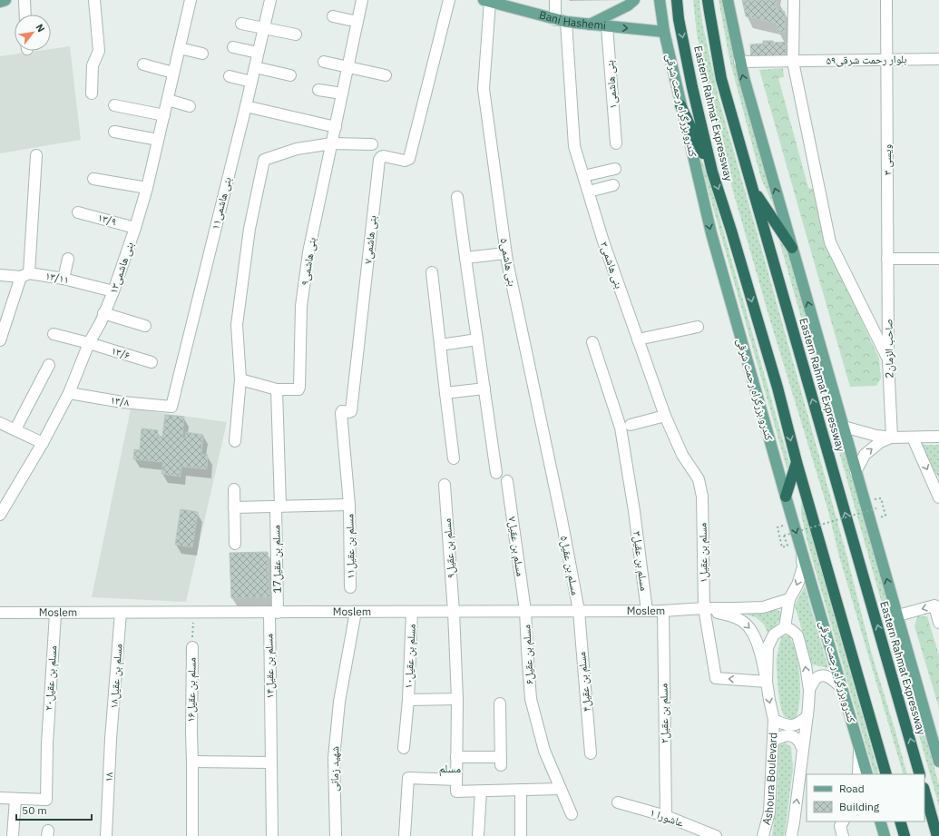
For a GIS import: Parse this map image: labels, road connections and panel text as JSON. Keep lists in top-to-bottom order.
{
  "streets": {
    "highway": ["Eastern Rahmat Expressway"],
    "main road": ["Bani Hashemi", "کندرو بزرگراه رحمت شرقی"],
    "street": [
      "۵۹بلوار رحمت شرقی",
      "بنی هاشمی۱",
      "ویسی ۳",
      "بنی هاشمی۱۱",
      "۱۳/۹",
      "بنی هاشمی۷",
      "بنی هاشمی۹",
      "بنی هاشمی۵",
      "بنی هاشمی۳",
      "بنی هاشمی۱۳",
      "۱۳/۱۱",
      "2صاحب الزمان",
      "۱۳/۶",
      "۱۳/۸",
      "مسلم بن عقیل۱۱",
      "مسلم بن عقیل۷",
      "مسلم بن عقیل۹",
      "مسلم بن عقیل۱",
      "مسلم بن عقیل17",
      "مسلم بن عقیل۳",
      "مسلم بن عقیل۵",
      "Moslem",
      "مسلم بن عقیل۶",
      "مسلم بن عقیل۱۰",
      "مسلم بن عقیل۱۴",
      "مسلم بن عقیل۱۸",
      "مسلم بن عقیل۲۰",
      "مسلم بن عقیل۴",
      "مسلم بن عقیل۱۶",
      "مسلم بن عقیل۲",
      "شهید زمانی",
      "۱۸",
      "Ashoura Boulevard",
      "عاشورا ۱"
    ]
  },
  "crossings": [
    ["Bani Hashemi", "بنی هاشمی۱"],
    ["Bani Hashemi", "کندرو بزرگراه رحمت شرقی"],
    ["Bani Hashemi", "بنی هاشمی۵"],
    ["Bani Hashemi", "بنی هاشمی۳"],
    ["۵۹بلوار رحمت شرقی", "ویسی ۳"],
    ["ویسی ۳", "2صاحب الزمان"],
    ["بنی هاشمی۱۱", "۱۳/۸"],
    ["۱۳/۹", "بنی هاشمی۱۳"],
    ["بنی هاشمی۷", "مسلم بن عقیل۱۱"],
    ["بنی هاشمی۵", "مسلم بن عقیل۵"],
    ["بنی هاشمی۳", "مسلم بن عقیل۱"],
    ["بنی هاشمی۱۳", "۱۳/۱۱"],
    ["بنی هاشمی۱۳", "۱۳/۶"],
    ["بنی هاشمی۱۳", "۱۳/۸"],
    ["مسلم بن عقیل۷", "Moslem"],
    ["مسلم بن عقیل۷", "مسلم بن عقیل۶"],
    ["مسلم بن عقیل۹", "Moslem"],
    ["مسلم بن عقیل۱", "Moslem"],
    ["مسلم بن عقیل۱", "Ashoura Boulevard"],
    ["مسلم بن عقیل17", "Moslem"],
    ["مسلم بن عقیل17", "مسلم بن عقیل۱۴"],
    ["مسلم بن عقیل۳", "Moslem"],
    ["مسلم بن عقیل۵", "Moslem"],
    ["مسلم بن عقیل۵", "مسلم بن عقیل۴"],
    ["Moslem", "مسلم بن عقیل۶"],
    ["Moslem", "مسلم بن عقیل۱۰"],
    ["Moslem", "مسلم بن عقیل۱۴"],
    ["Moslem", "مسلم بن عقیل۱۸"],
    ["Moslem", "مسلم بن عقیل۲۰"],
    ["Moslem", "مسلم بن عقیل۴"],
    ["Moslem", "مسلم بن عقیل۲"],
    ["Moslem", "شهید زمانی"],
    ["مسلم بن عقیل۱۸", "۱۸"],
    ["مسلم بن عقیل۲", "عاشورا ۱"]
  ],
  "districts": ["مسلم"],
  "legend": ["Road", "Building"],
  "scale_bar": "50 m",
  "north": "top right"
}
